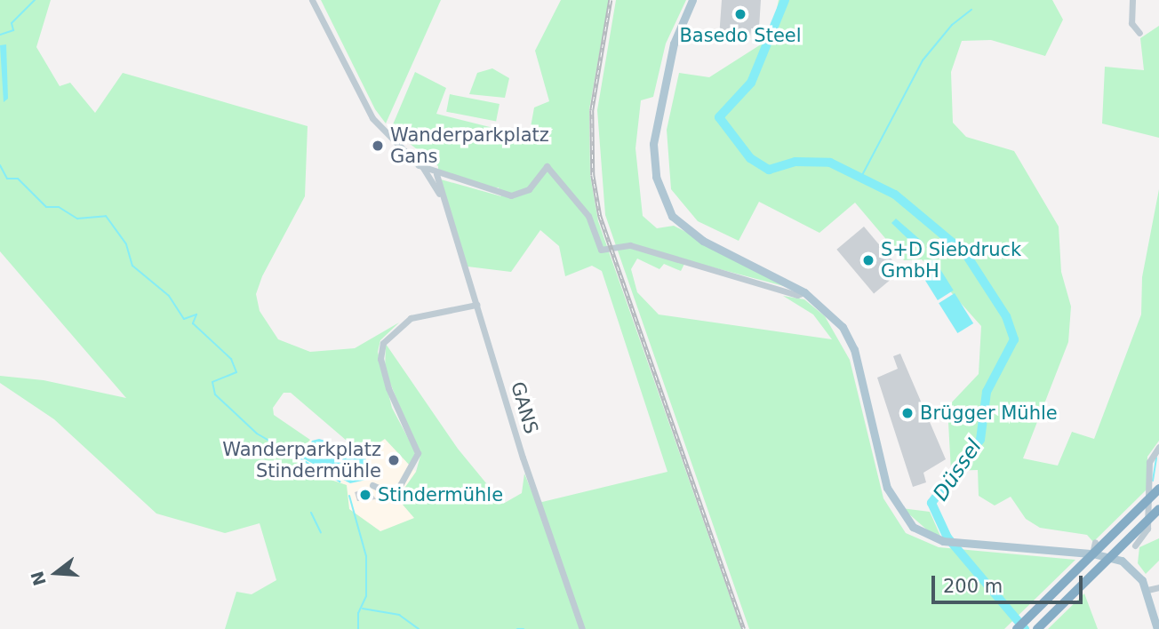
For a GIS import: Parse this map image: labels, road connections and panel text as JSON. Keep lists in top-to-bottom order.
{
  "streets": {
    "street": ["GANS"]
  },
  "water": ["Düssel"],
  "places": [
    "Basedo Steel",
    "Wanderparkplatz Gans",
    "S+D Siebdruck GmbH",
    "Brügger Mühle",
    "Wanderparkplatz Stindermühle",
    "Stindermühle"
  ],
  "scale_bar": "200 m",
  "north": "left"
}
